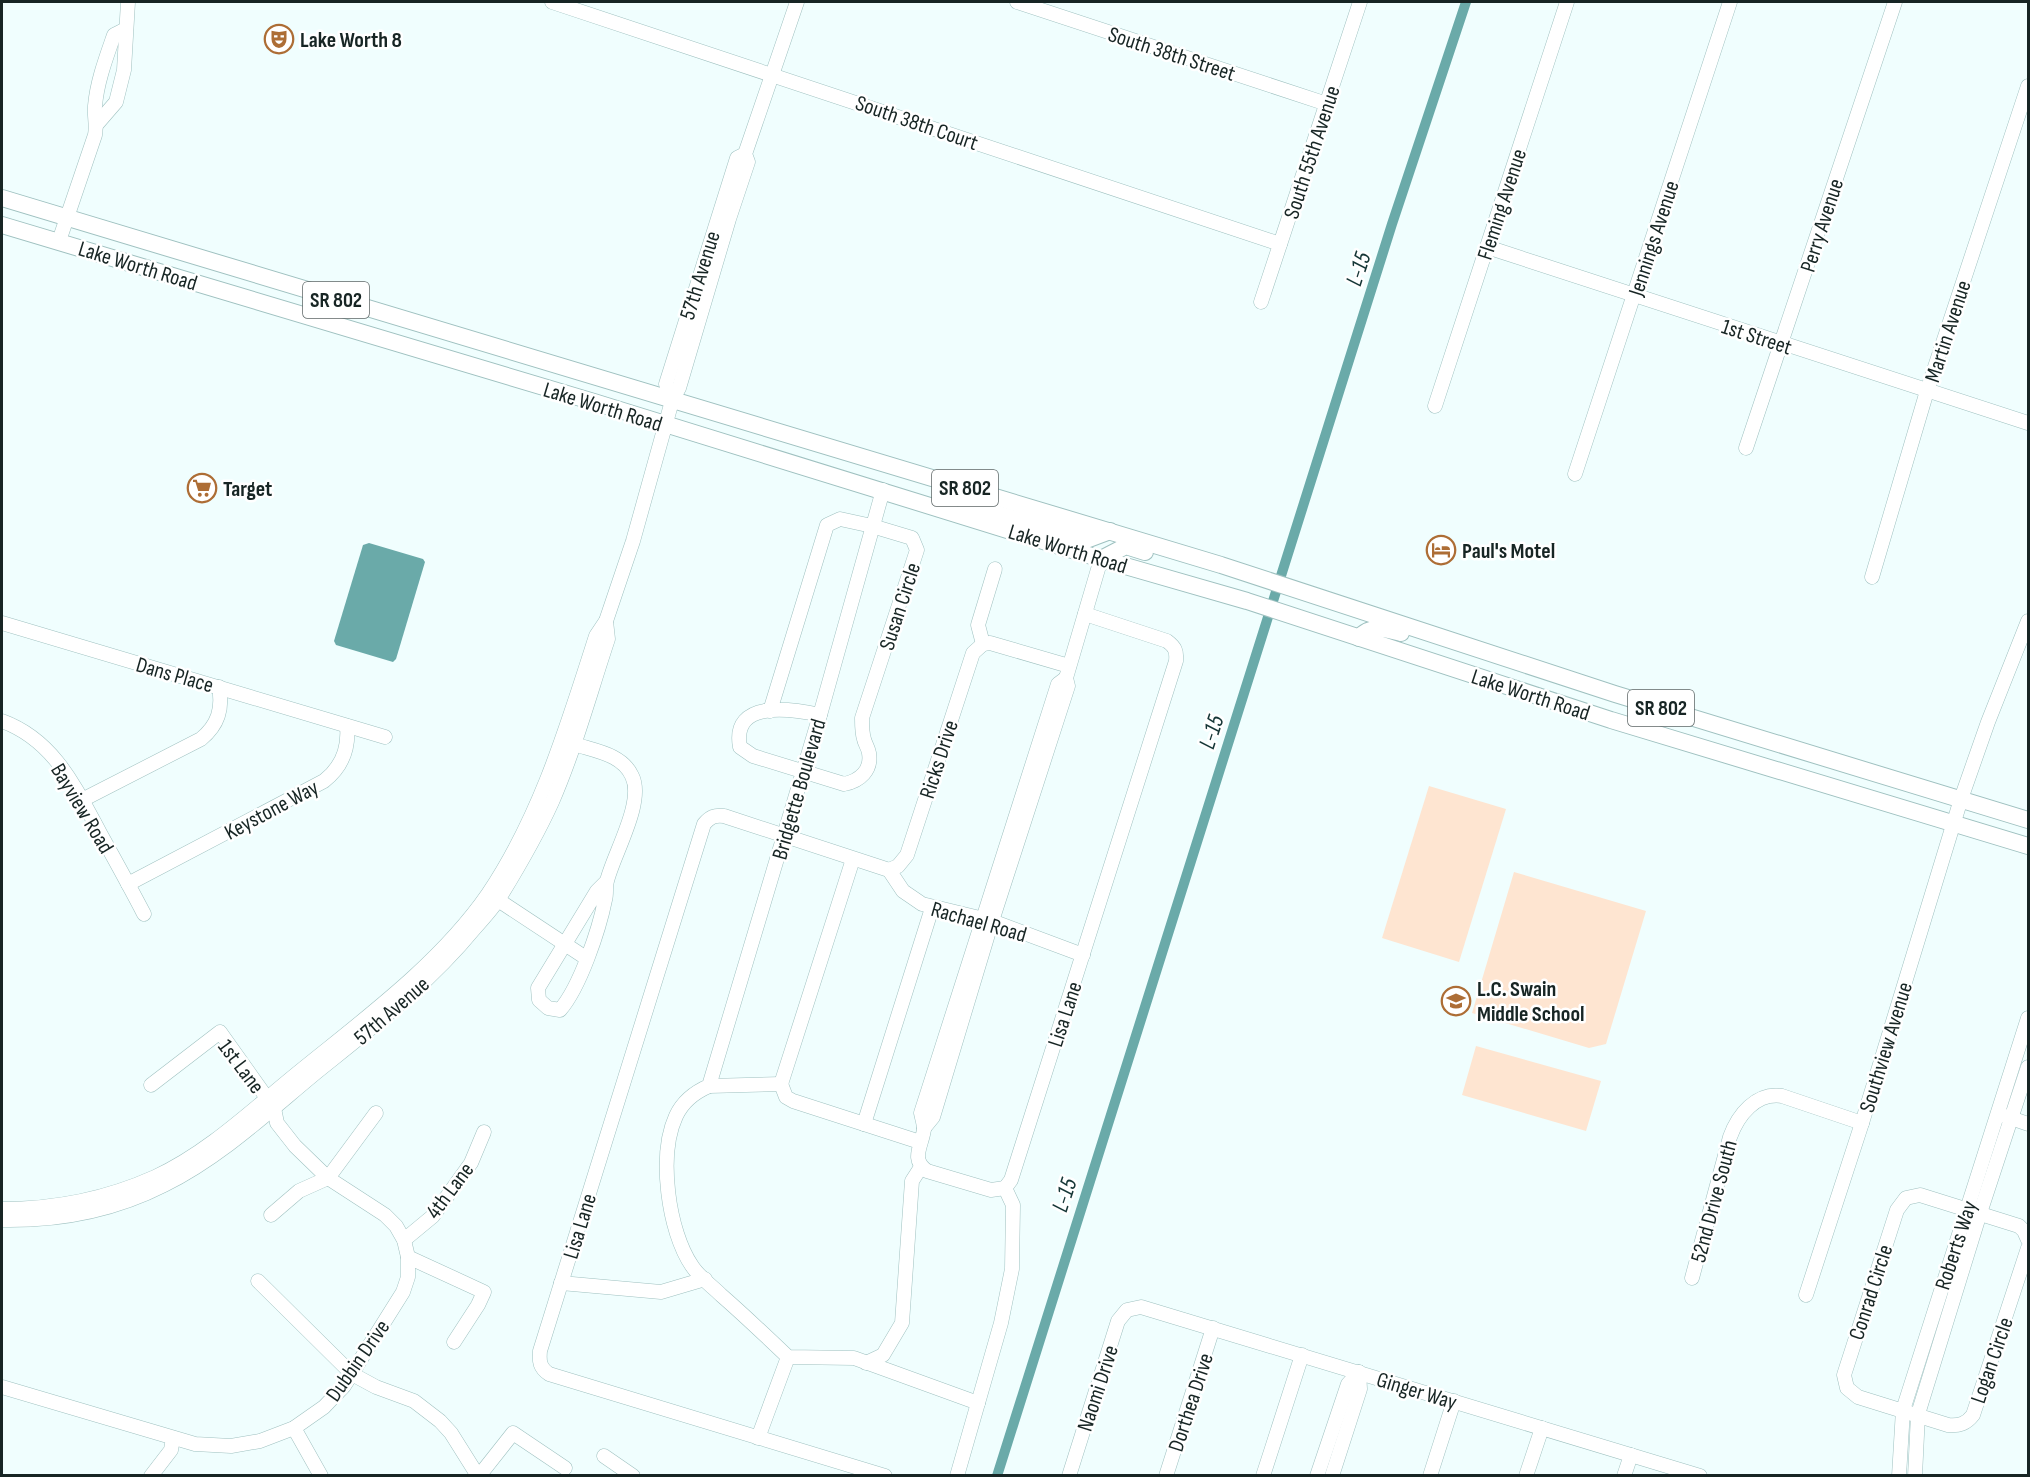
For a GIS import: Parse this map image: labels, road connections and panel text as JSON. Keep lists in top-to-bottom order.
{
  "streets": {
    "main road": ["Lake Worth Road", "SR 802"],
    "street": [
      "South 38th Street",
      "South 38th Court",
      "South 55th Avenue",
      "Fleming Avenue",
      "Perry Avenue",
      "Jennings Avenue",
      "57th Avenue",
      "Martin Avenue",
      "1st Street",
      "Susan Circle",
      "Dans Place",
      "Ricks Drive",
      "Bridgette Boulevard",
      "Bayview Road",
      "Keystone Way",
      "Rachael Road",
      "Lisa Lane",
      "Southview Avenue",
      "1st Lane",
      "4th Lane",
      "52nd Drive South",
      "Roberts Way",
      "Conrad Circle",
      "Dubbin Drive",
      "Logan Circle",
      "Naomi Drive",
      "Ginger Way",
      "Dorthea Drive"
    ]
  },
  "crossings": [
    ["South 38th Street", "South 55th Avenue"],
    ["South 38th Court", "South 55th Avenue"],
    ["South 38th Court", "57th Avenue"],
    ["Fleming Avenue", "1st Street"],
    ["Perry Avenue", "1st Street"],
    ["Jennings Avenue", "1st Street"],
    ["Lake Worth Road", "57th Avenue"],
    ["Lake Worth Road", "Bridgette Boulevard"],
    ["Lake Worth Road", "Southview Avenue"],
    ["57th Avenue", "1st Lane"],
    ["57th Avenue", "Dubbin Drive"],
    ["Martin Avenue", "1st Street"],
    ["Susan Circle", "Bridgette Boulevard"],
    ["Dans Place", "Keystone Way"],
    ["Ricks Drive", "Rachael Road"],
    ["Bridgette Boulevard", "Lisa Lane"],
    ["Bayview Road", "Keystone Way"],
    ["Rachael Road", "Lisa Lane"],
    ["Southview Avenue", "52nd Drive South"],
    ["1st Lane", "Dubbin Drive"],
    ["4th Lane", "Dubbin Drive"],
    ["Roberts Way", "Conrad Circle"],
    ["Roberts Way", "Logan Circle"],
    ["Conrad Circle", "Logan Circle"],
    ["Naomi Drive", "Ginger Way"],
    ["Ginger Way", "Dorthea Drive"]
  ],
  "water": ["L-15"],
  "places": {
    "theatre": ["Lake Worth 8"],
    "supermarket": ["Target"],
    "hotel": ["Paul's Motel"],
    "school or university": ["L.C. Swain Middle School"]
  }
}
